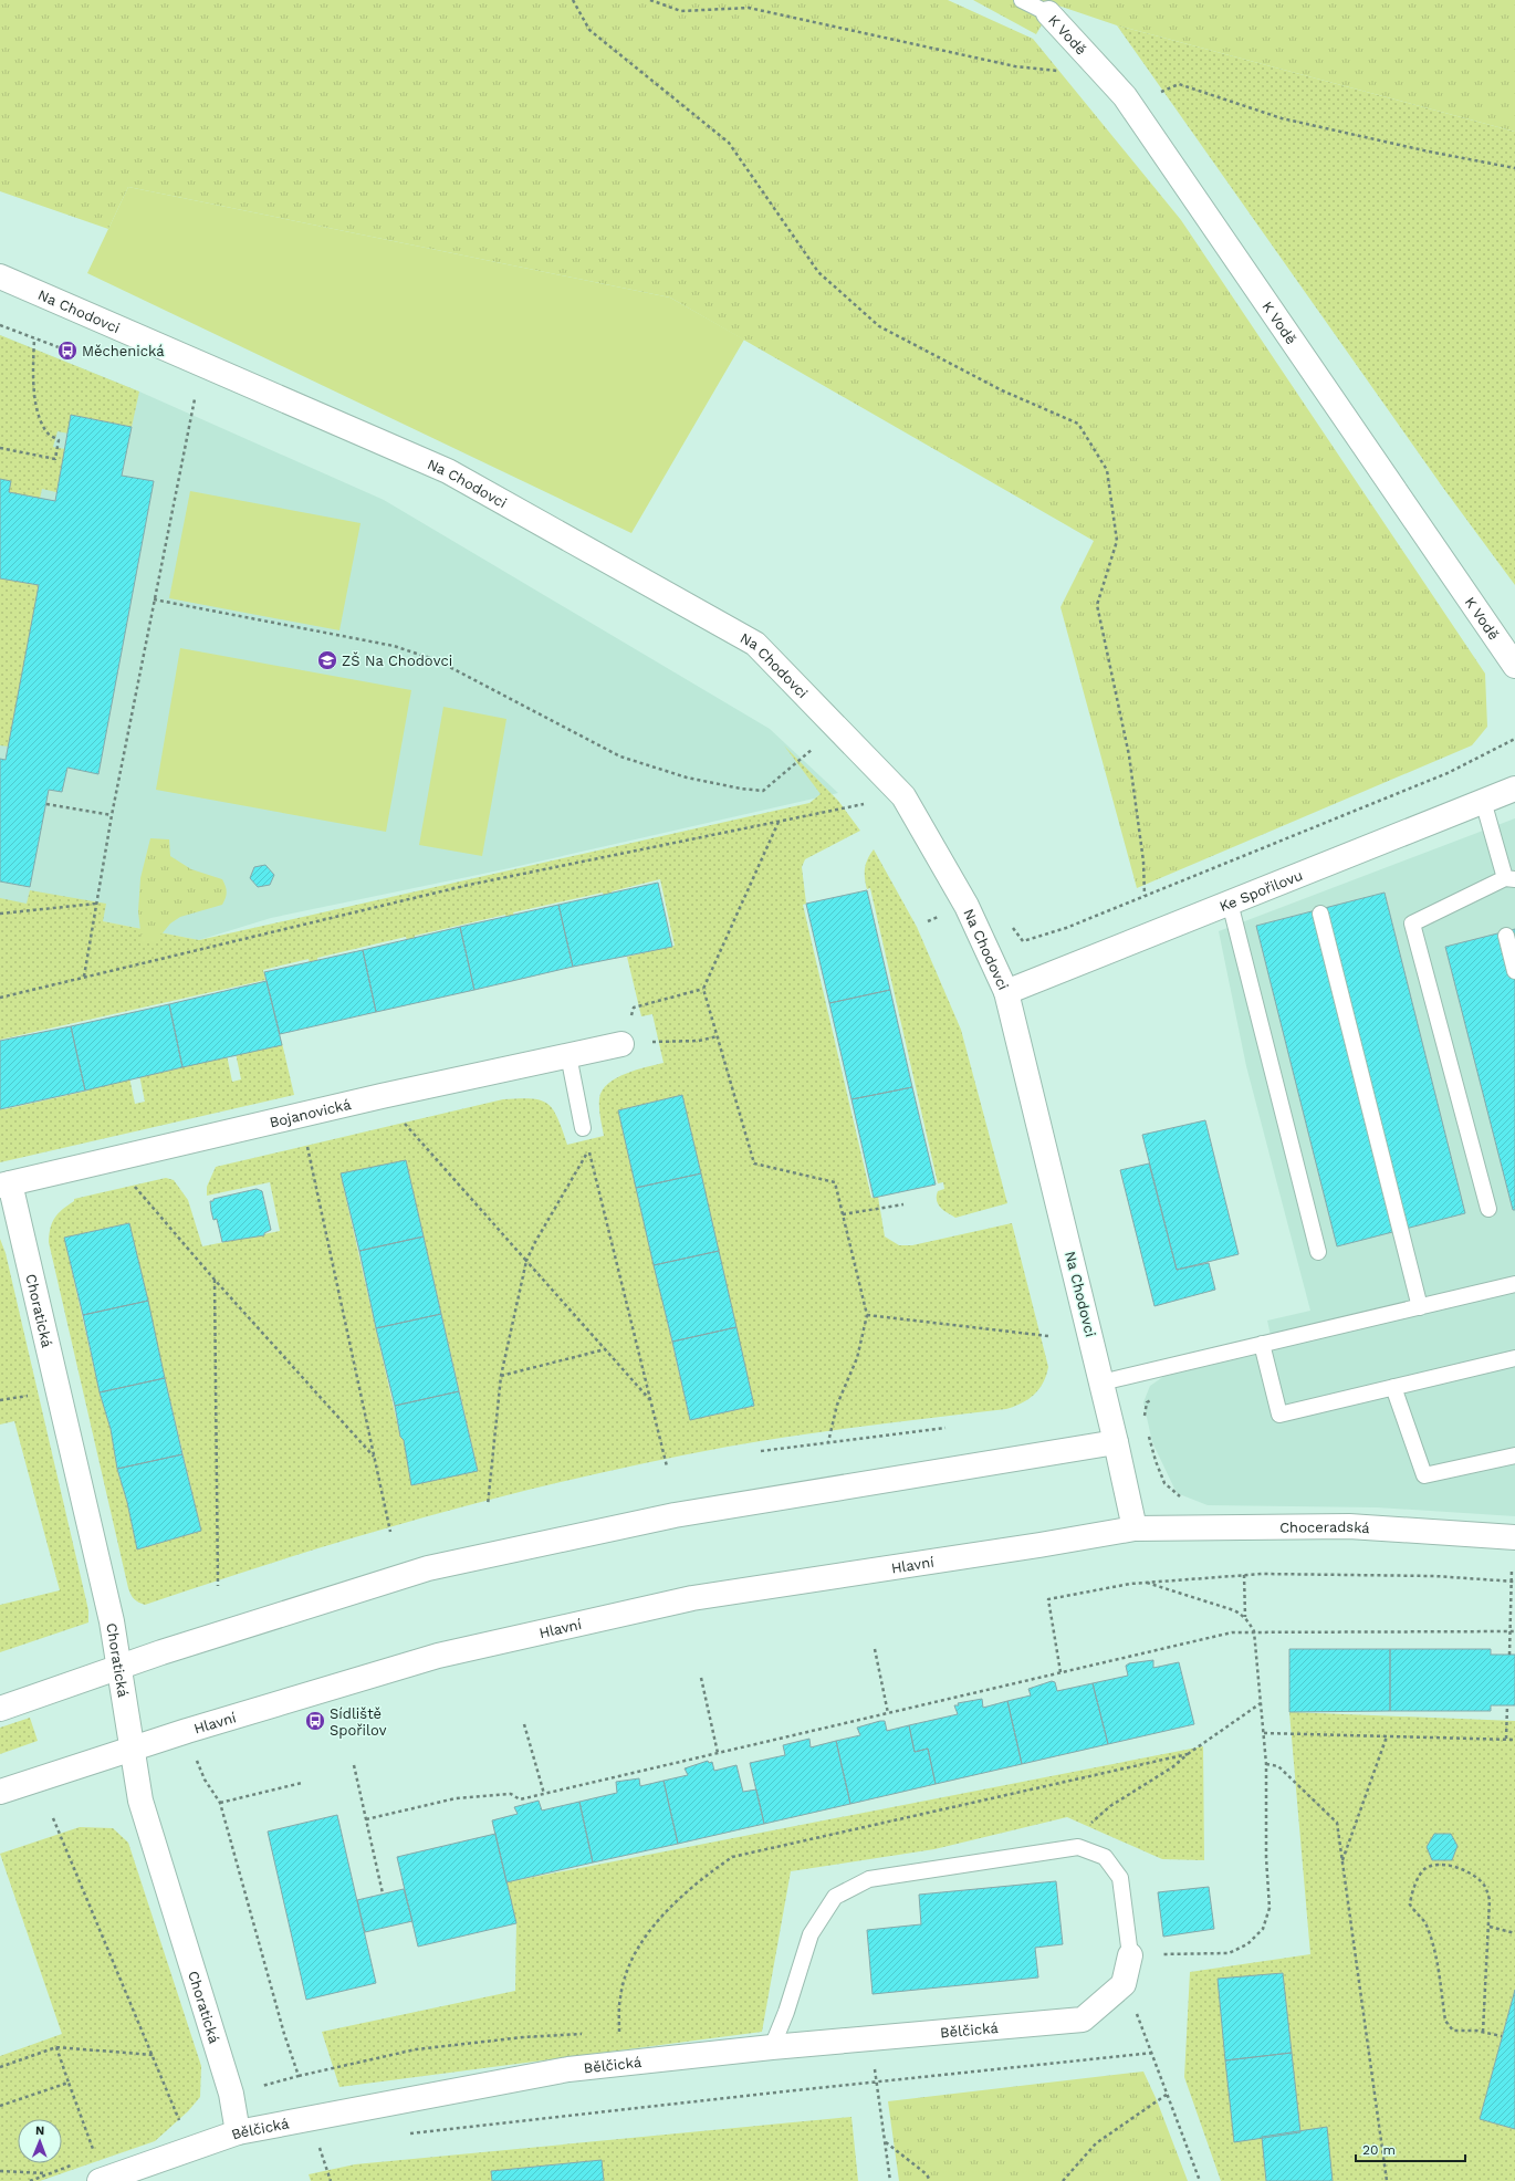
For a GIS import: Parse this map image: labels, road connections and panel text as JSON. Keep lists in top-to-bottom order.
{
  "streets": {
    "street": [
      "K Vodě",
      "Na Chodovci",
      "Ke Spořilovu",
      "Bojanovická",
      "Choratická",
      "Choceradská",
      "Hlavní",
      "Bělčická"
    ]
  },
  "crossings": [
    ["Na Chodovci", "Ke Spořilovu"],
    ["Na Chodovci", "Choceradská"],
    ["Na Chodovci", "Hlavní"],
    ["Bojanovická", "Choratická"],
    ["Choratická", "Hlavní"],
    ["Choratická", "Bělčická"],
    ["Choceradská", "Hlavní"]
  ],
  "places": {
    "bus stop": ["Měchenická", "Sídliště Spořilov"],
    "school or university": ["ZŠ Na Chodovci"]
  },
  "scale_bar": "20 m",
  "north": "top"
}
